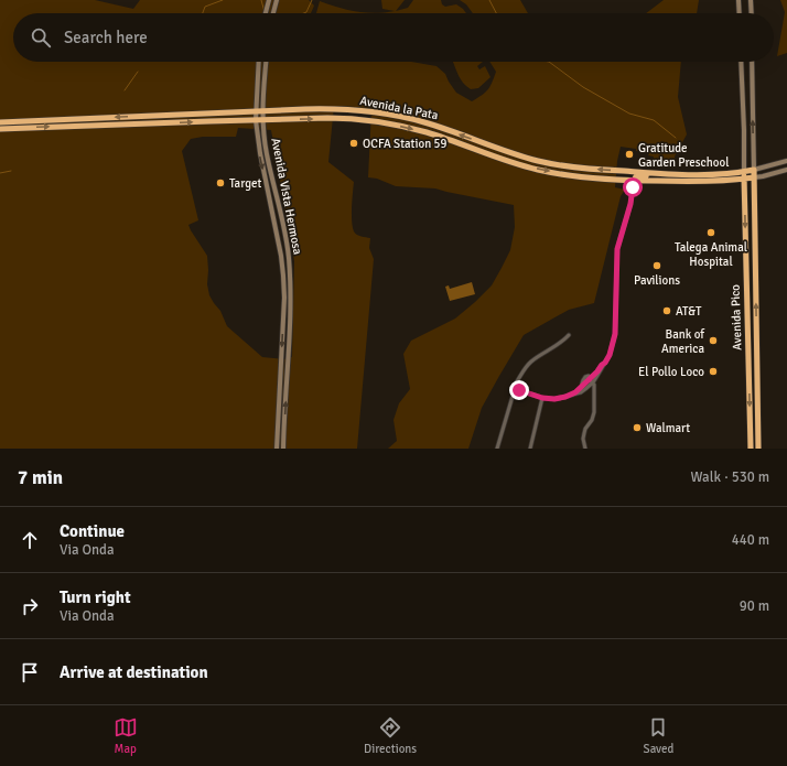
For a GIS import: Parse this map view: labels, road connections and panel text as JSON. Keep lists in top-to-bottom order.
{
  "streets": {
    "highway": ["Avenida la Pata", "Avenida Pico"],
    "main road": ["Avenida Vista Hermosa"]
  },
  "crossings": [
    ["Avenida la Pata", "Avenida Vista Hermosa"],
    ["Avenida la Pata", "Avenida Pico"]
  ],
  "places": [
    "OCFA Station 59",
    "Gratitude Garden Preschool",
    "Target",
    "Talega Animal Hospital",
    "Pavilions",
    "AT&T",
    "Bank of America",
    "El Pollo Loco",
    "Walmart"
  ],
  "page": {
    "search": "Search here",
    "heading": ["7 min", "Walk · 530 m"],
    "list": [
      ["Continue", "Via Onda", "440 m"],
      ["Turn right", "Via Onda", "90 m"],
      "Arrive at destination"
    ],
    "nav": ["Map", "Directions", "Saved"]
  }
}
